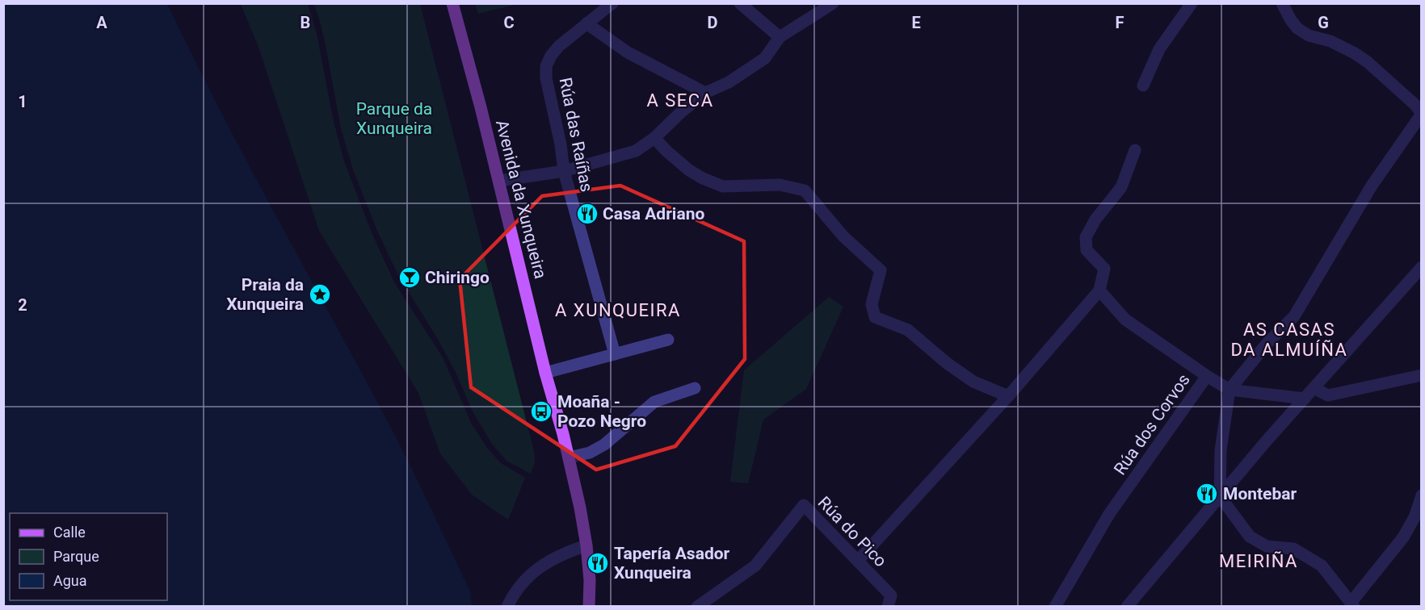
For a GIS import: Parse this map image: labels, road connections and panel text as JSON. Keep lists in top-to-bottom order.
{
  "streets": {
    "main road": ["Avenida da Xunqueira"],
    "street": ["Rúa das Raíñas", "Rúa dos Corvos", "Rúa do Pico"]
  },
  "districts": [
    "A SECA",
    "A XUNQUEIRA",
    "AS CASAS DA ALMUÍÑA",
    "MEIRIÑA"
  ],
  "parks": ["Parque da Xunqueira"],
  "places": {
    "restaurant": ["Casa Adriano", "Montebar", "Tapería Asador Xunqueira"],
    "bar": ["Chiringo"],
    "place": ["Praia da Xunqueira"],
    "bus stop": ["Moaña - Pozo Negro"]
  },
  "legend": ["Calle", "Parque", "Agua"],
  "grid": {
    "columns": [
      "A",
      "B",
      "C",
      "D",
      "E",
      "F",
      "G"
    ],
    "rows": ["1", "2"]
  }
}
